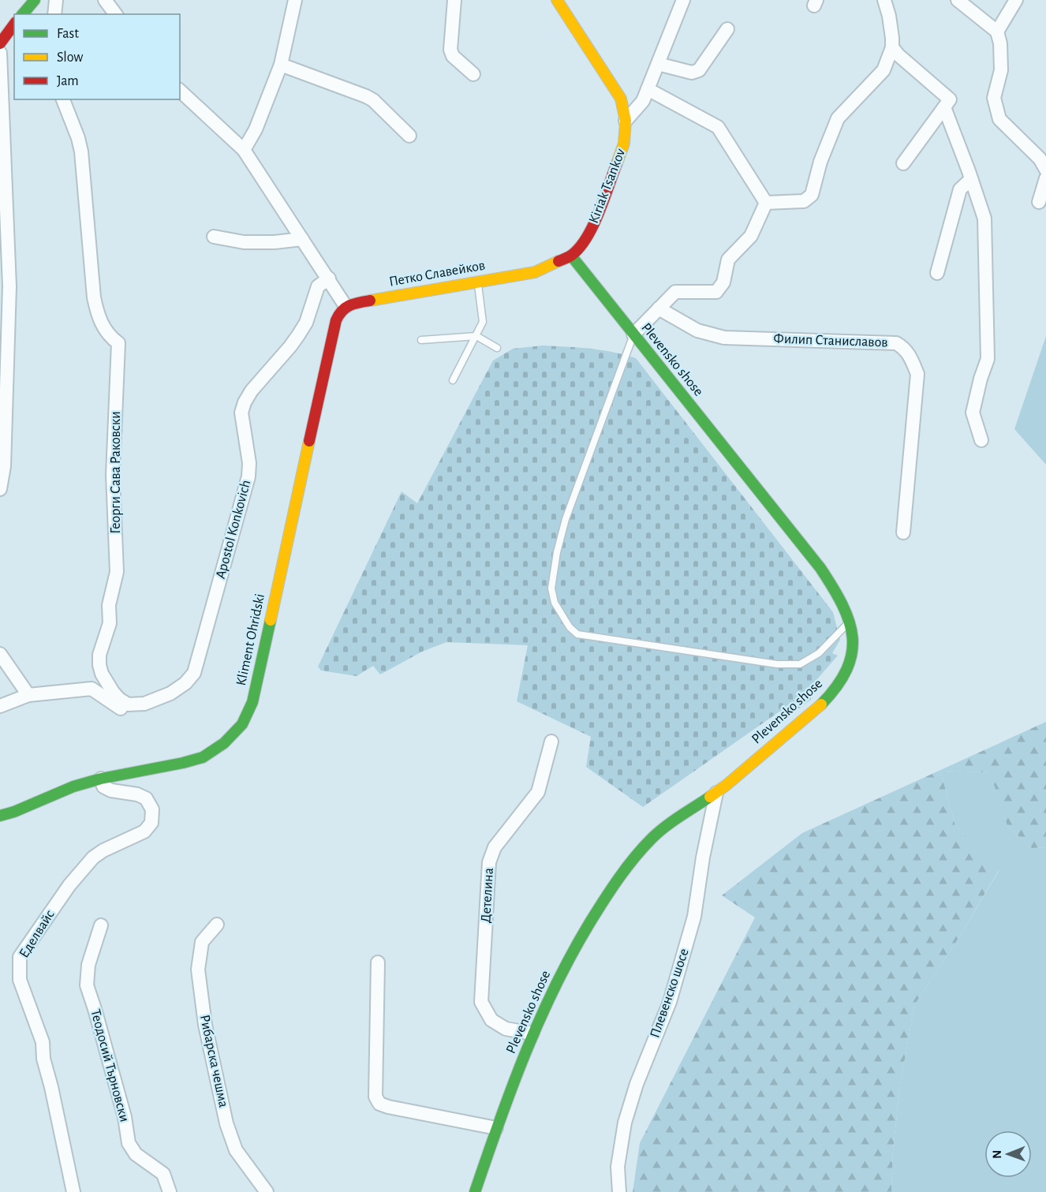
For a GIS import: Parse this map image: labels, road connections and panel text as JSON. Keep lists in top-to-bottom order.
{
  "streets": {
    "street": [
      "Kiriak Tsankov",
      "Петко Славейков",
      "Филип Станиславов",
      "Plevensko shose",
      "Георги Сава Раковски",
      "Apostol Konkovich",
      "Kliment Ohridski",
      "Детелина",
      "Еделвайс",
      "Плевенско шосе",
      "Рибарска чешма",
      "Теодосий Търновски"
    ]
  },
  "crossings": [
    ["Kiriak Tsankov", "Петко Славейков"],
    ["Kiriak Tsankov", "Plevensko shose"],
    ["Петко Славейков", "Kliment Ohridski"],
    ["Plevensko shose", "Детелина"],
    ["Plevensko shose", "Плевенско шосе"],
    ["Георги Сава Раковски", "Apostol Konkovich"],
    ["Kliment Ohridski", "Еделвайс"]
  ],
  "legend": ["Fast", "Slow", "Jam"],
  "north": "left"
}
